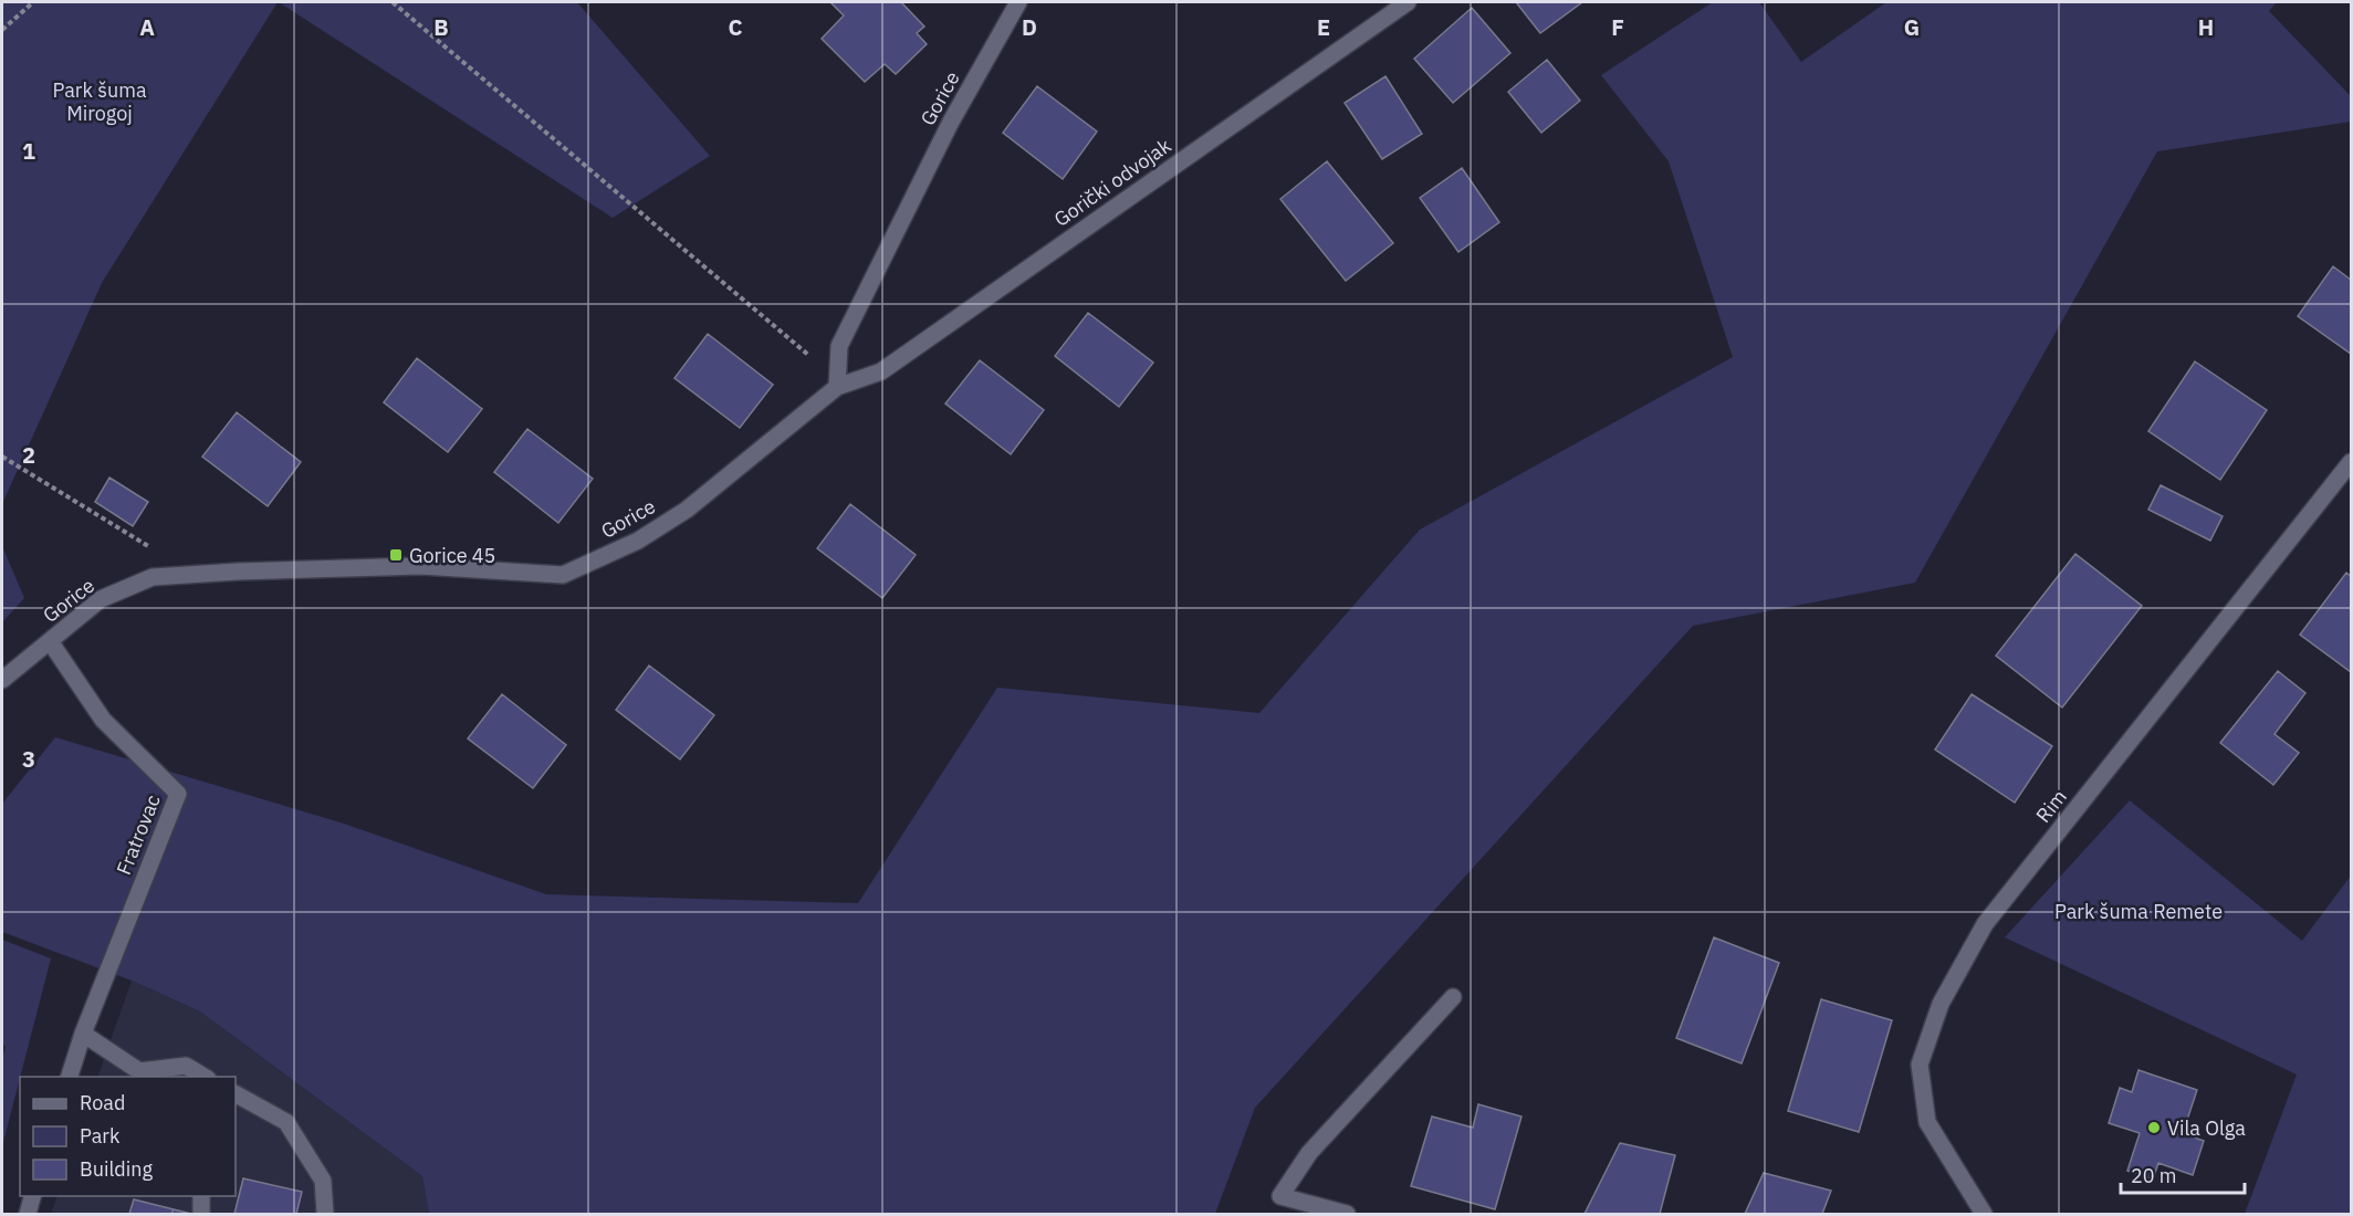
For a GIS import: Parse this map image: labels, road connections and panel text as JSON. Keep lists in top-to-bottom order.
{
  "streets": {
    "street": [
      "Gorice",
      "Gorički odvojak",
      "Rim",
      "Fratrovac"
    ]
  },
  "crossings": [
    ["Gorice", "Gorički odvojak"],
    ["Gorice", "Fratrovac"]
  ],
  "parks": ["Park šuma Mirogoj", "Park šuma Remete"],
  "places": {
    "transit": ["Gorice 45"],
    "other": ["Vila Olga"]
  },
  "legend": ["Road", "Park", "Building"],
  "scale_bar": "20 m",
  "grid": {
    "columns": [
      "A",
      "B",
      "C",
      "D",
      "E",
      "F",
      "G",
      "H"
    ],
    "rows": ["1", "2", "3"]
  }
}
